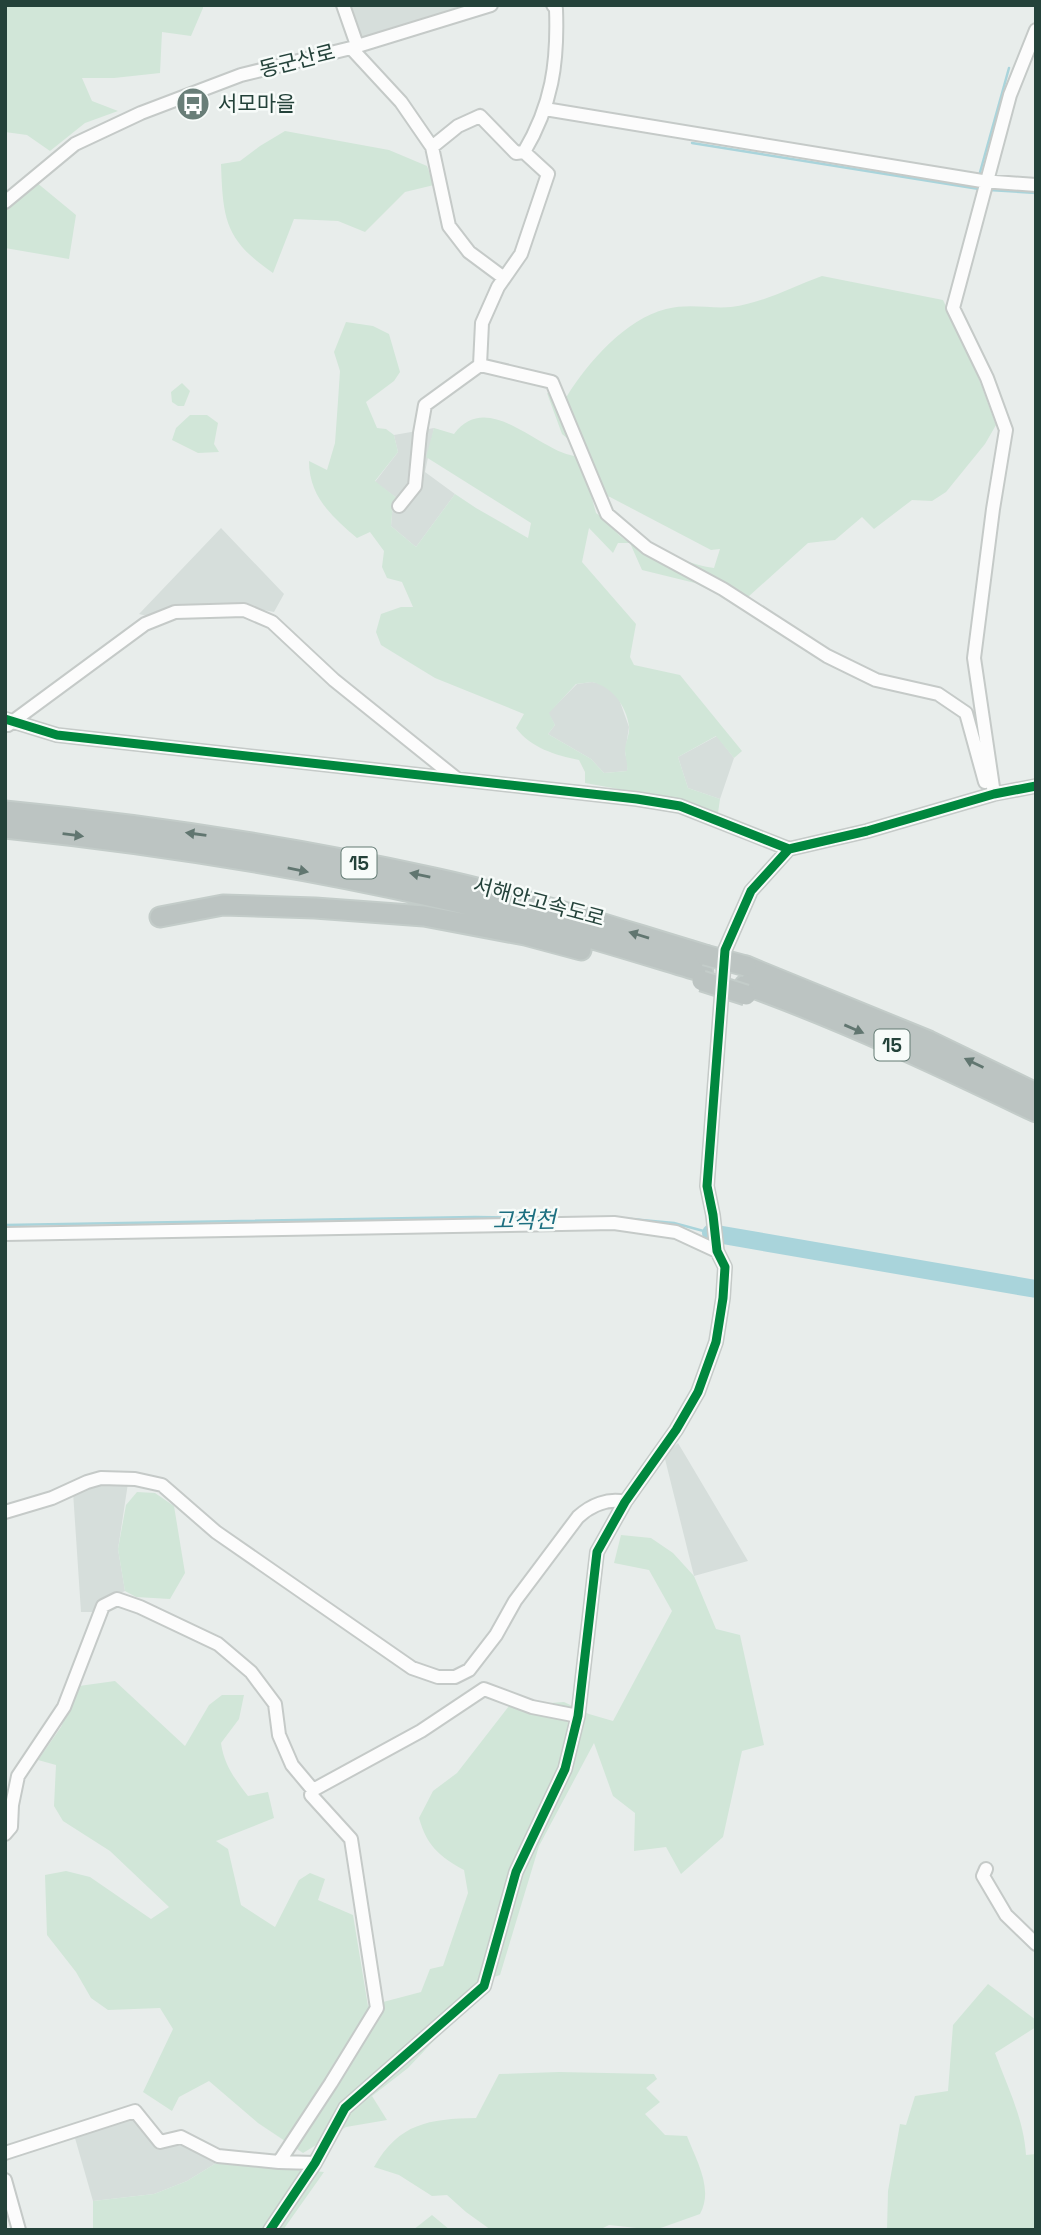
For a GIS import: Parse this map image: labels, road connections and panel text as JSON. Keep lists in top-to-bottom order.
{
  "streets": {
    "highway": ["15", "서해안고속도로"],
    "street": ["동군산로"]
  },
  "crossings": [
    ["15", "서해안고속도로"]
  ],
  "water": ["고척천"],
  "places": {
    "bus stop": ["서모마을"]
  }
}
